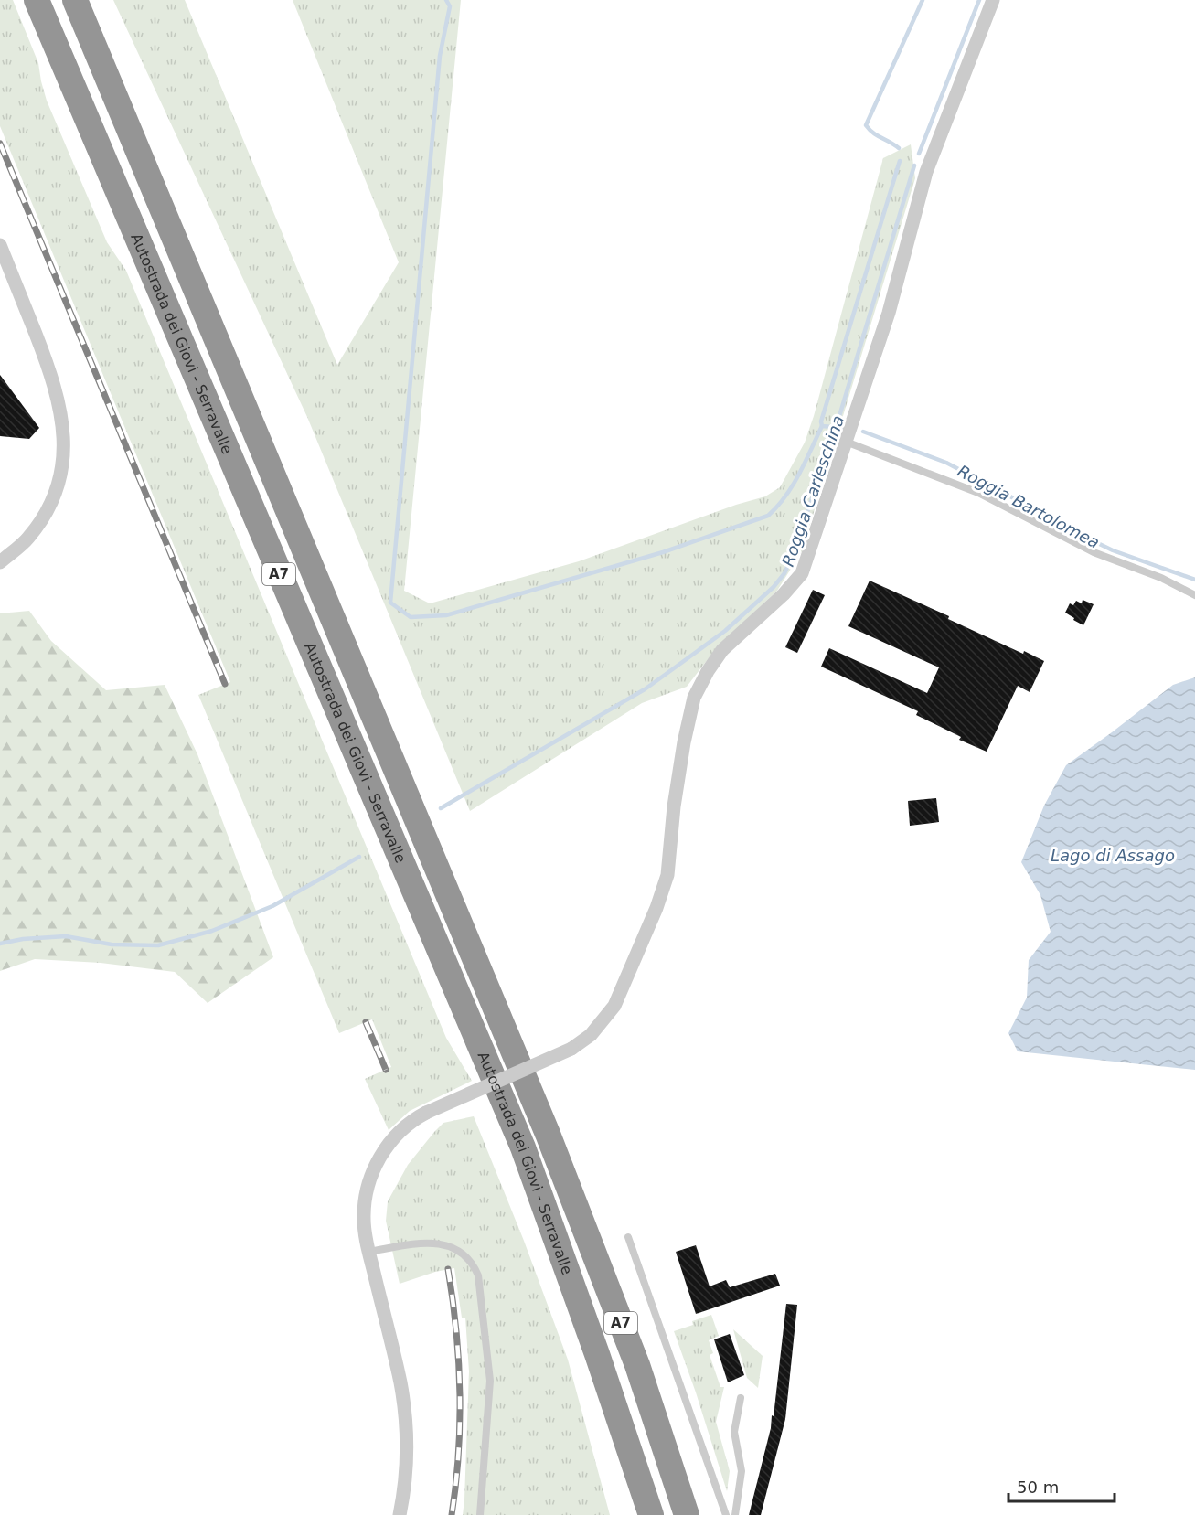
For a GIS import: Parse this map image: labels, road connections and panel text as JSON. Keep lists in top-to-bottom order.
{
  "streets": {
    "highway": ["Autostrada dei Giovi - Serravalle", "A7"]
  },
  "water": ["Roggia Carleschina", "Roggia Bartolomea", "Lago di Assago"],
  "scale_bar": "50 m"
}
